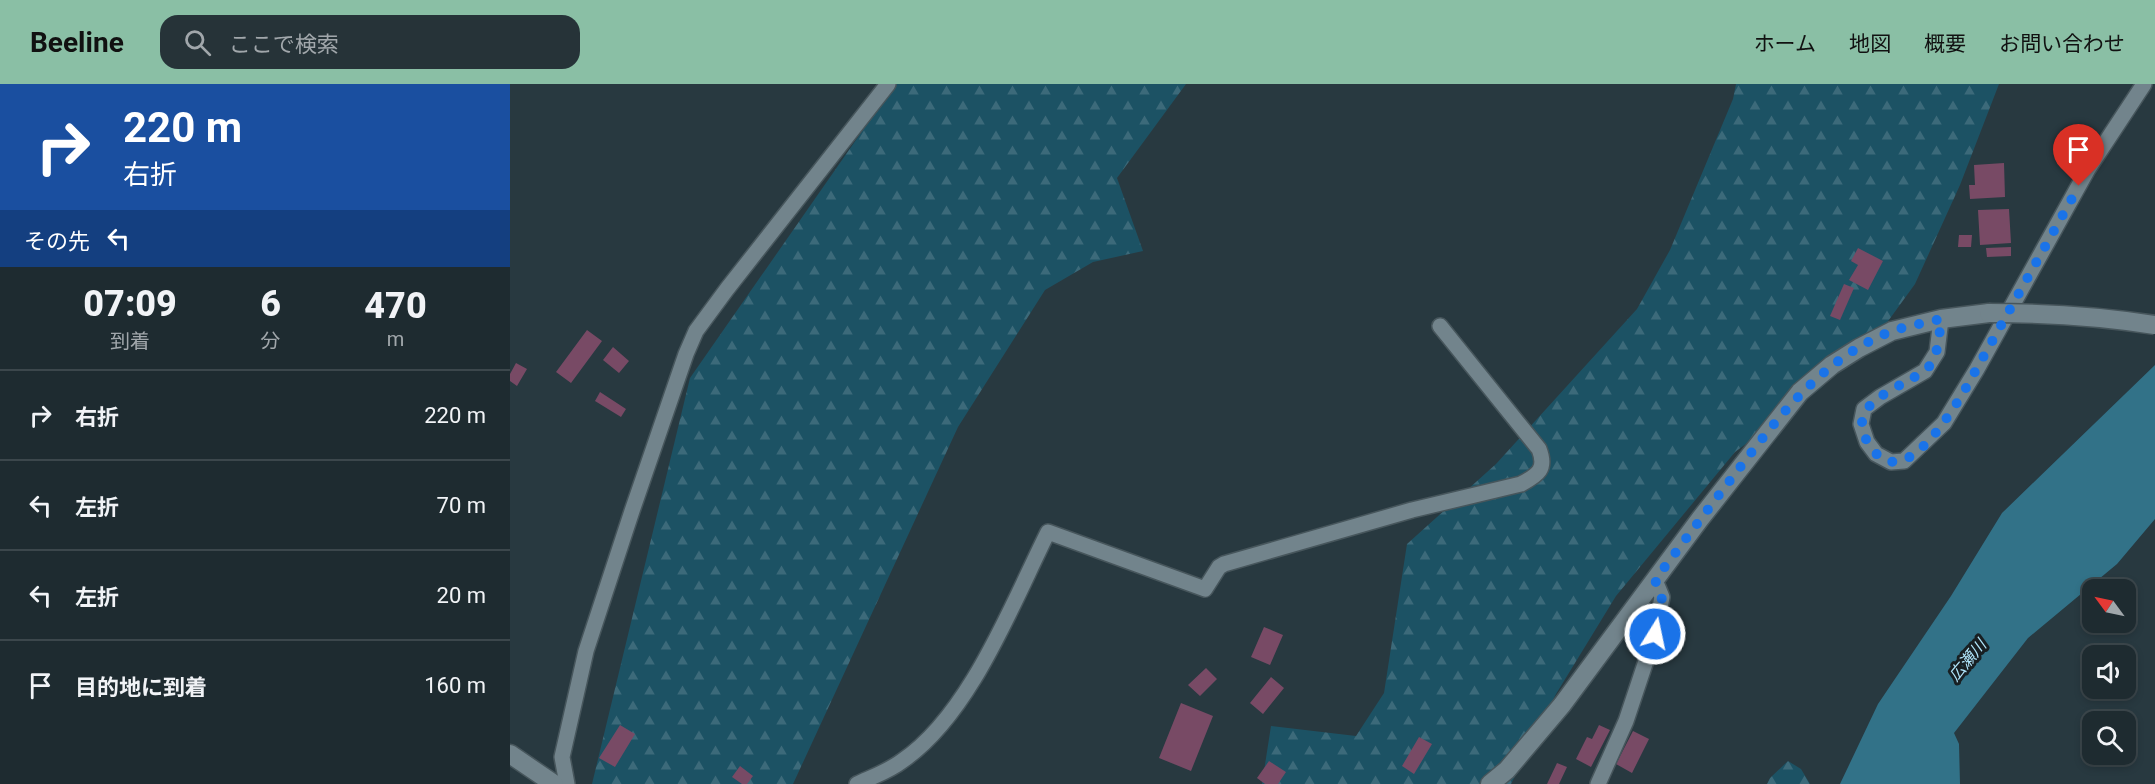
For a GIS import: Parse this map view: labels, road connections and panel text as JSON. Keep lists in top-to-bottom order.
{
  "water": ["広瀬川"],
  "north": "top left",
  "page": {
    "header": "Beeline",
    "search": "ここで検索",
    "nav": [
      "ホーム",
      "地図",
      "概要",
      "お問い合わせ"
    ],
    "turn": ["220 m", "右折"],
    "then": "その先",
    "eta": [
      "07:09",
      "到着",
      "6",
      "分",
      "470",
      "m"
    ],
    "list": [
      {
        "name": "右折",
        "value": "220 m"
      },
      {
        "name": "左折",
        "value": "70 m"
      },
      {
        "name": "左折",
        "value": "20 m"
      },
      {
        "name": "目的地に到着",
        "value": "160 m"
      }
    ]
  }
}
